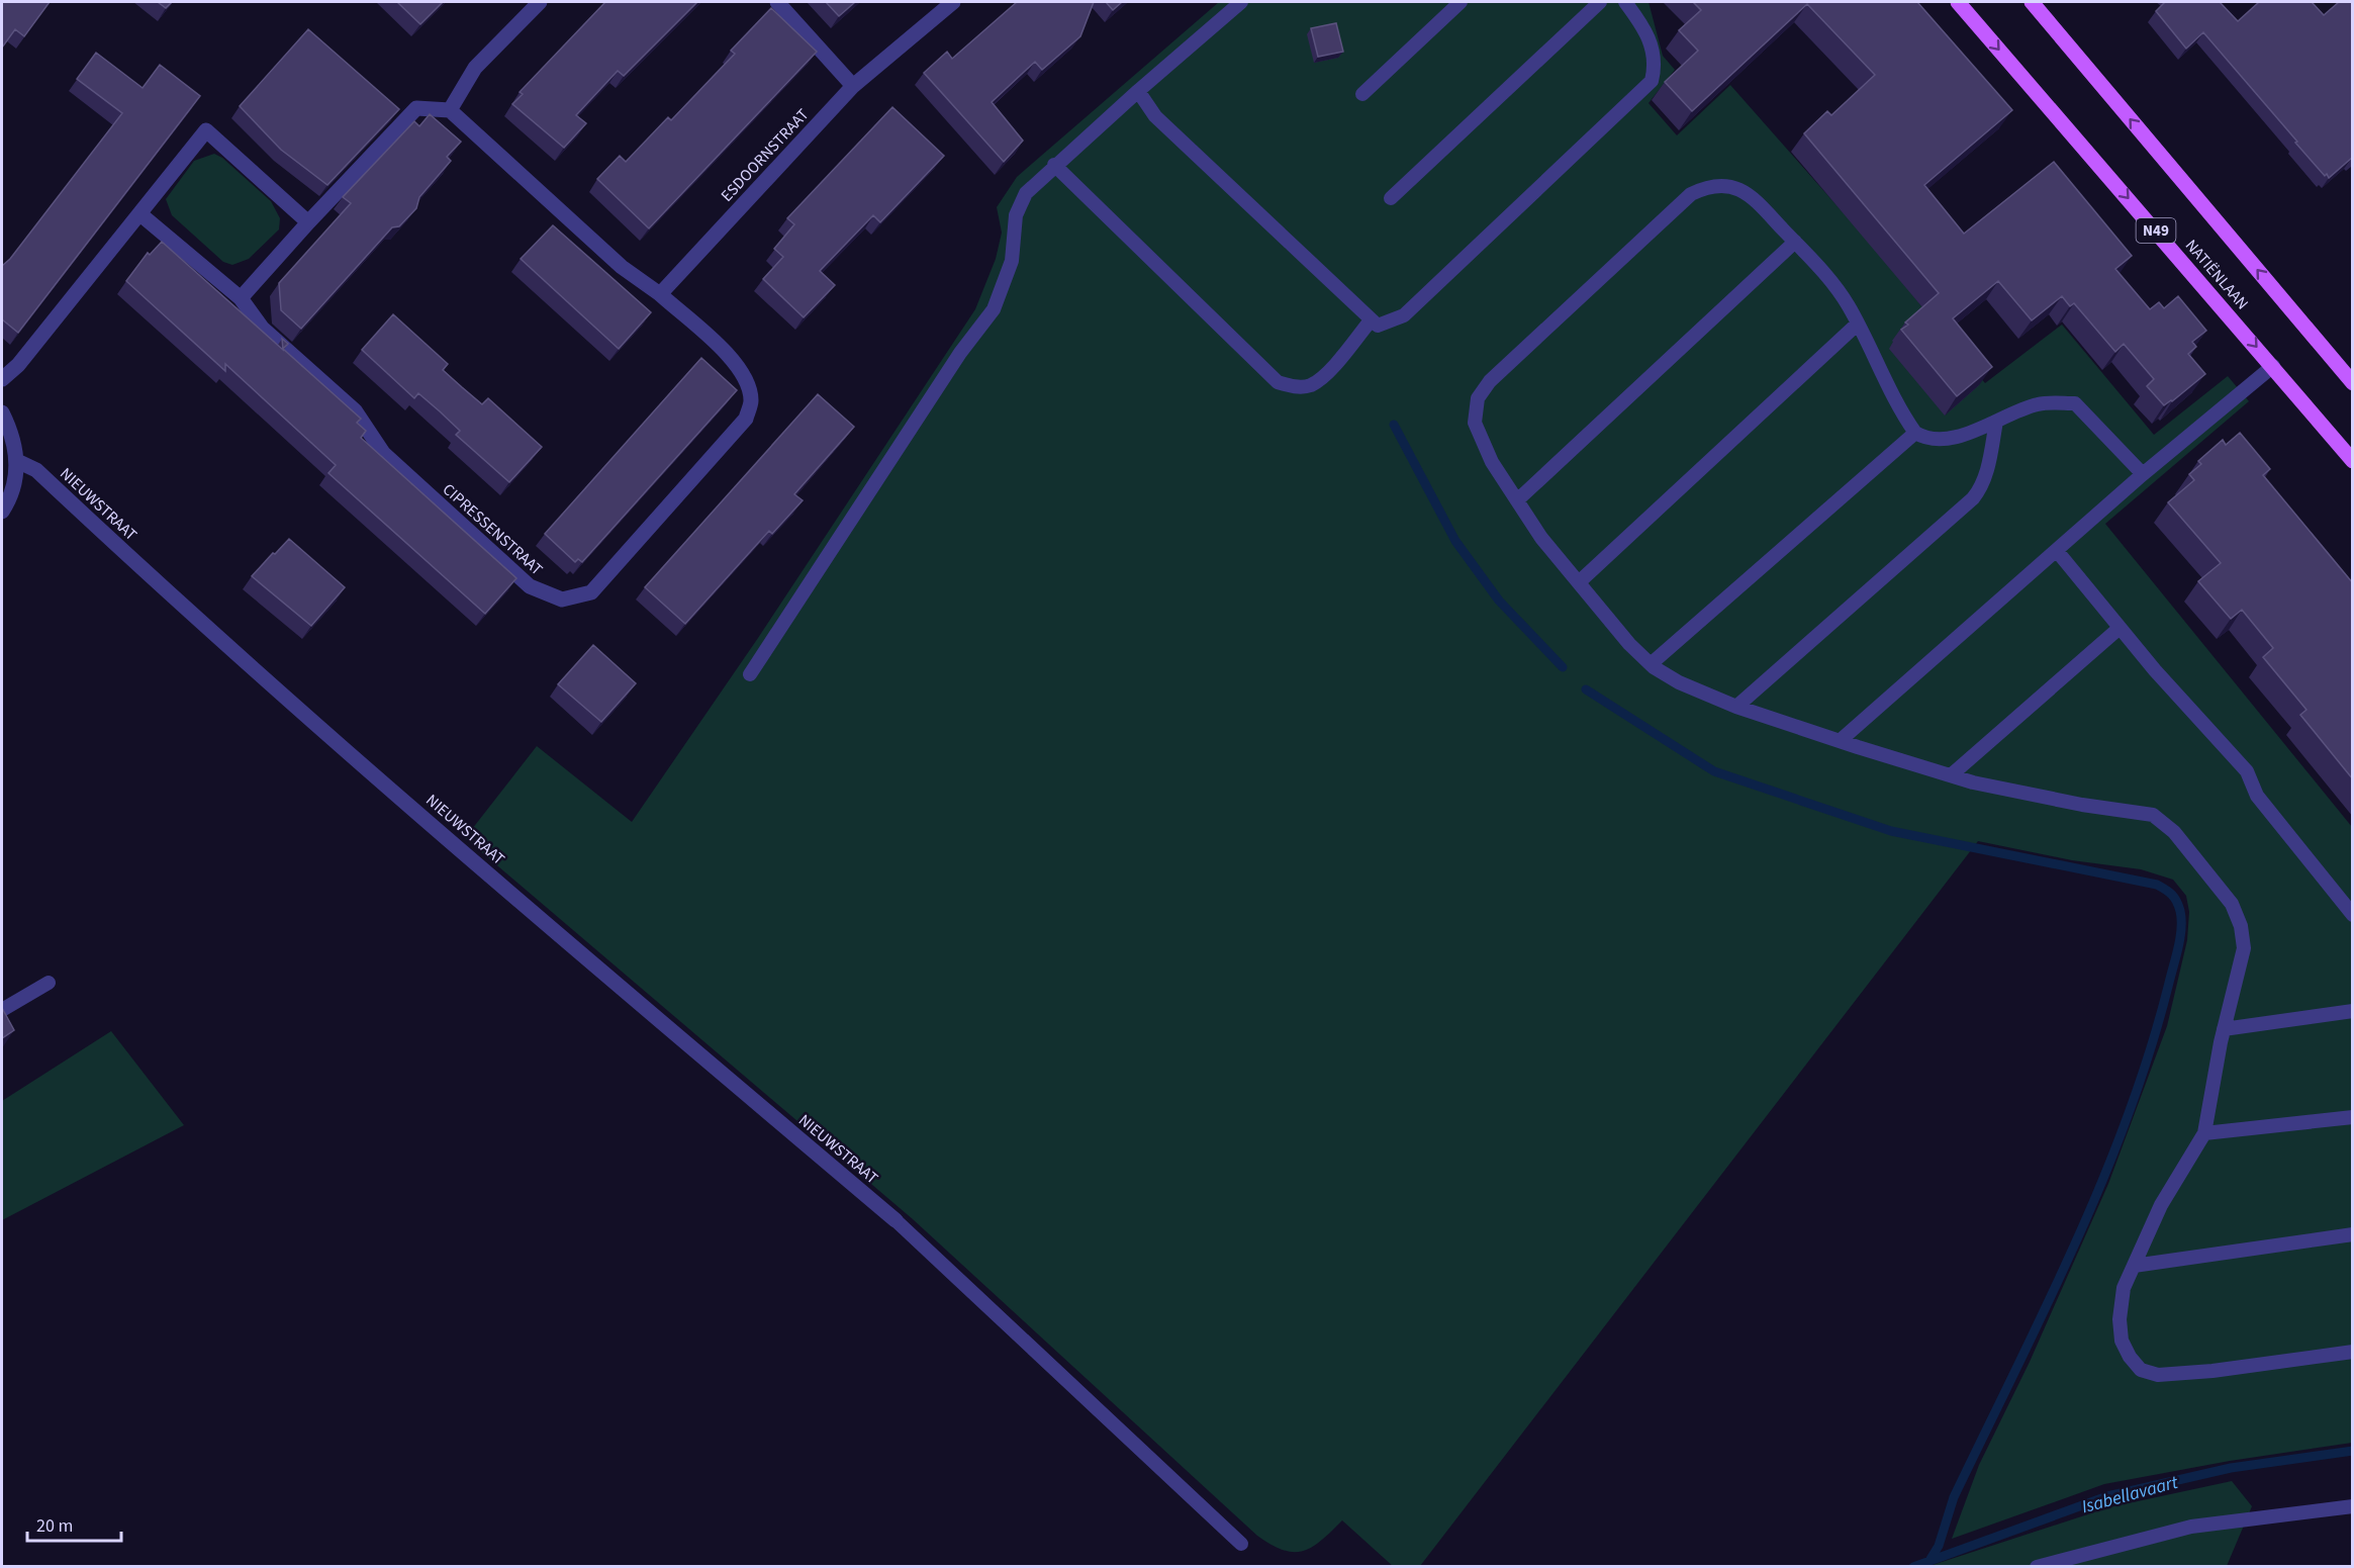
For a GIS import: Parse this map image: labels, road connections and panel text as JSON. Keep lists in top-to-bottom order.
{
  "streets": {
    "main road": ["N49", "NATIËNLAAN"],
    "street": ["ESDOORNSTRAAT", "NIEUWSTRAAT", "CIPRESSENSTRAAT"]
  },
  "crossings": [
    ["ESDOORNSTRAAT", "CIPRESSENSTRAAT"]
  ],
  "water": ["Isabellavaart"],
  "scale_bar": "20 m"
}
